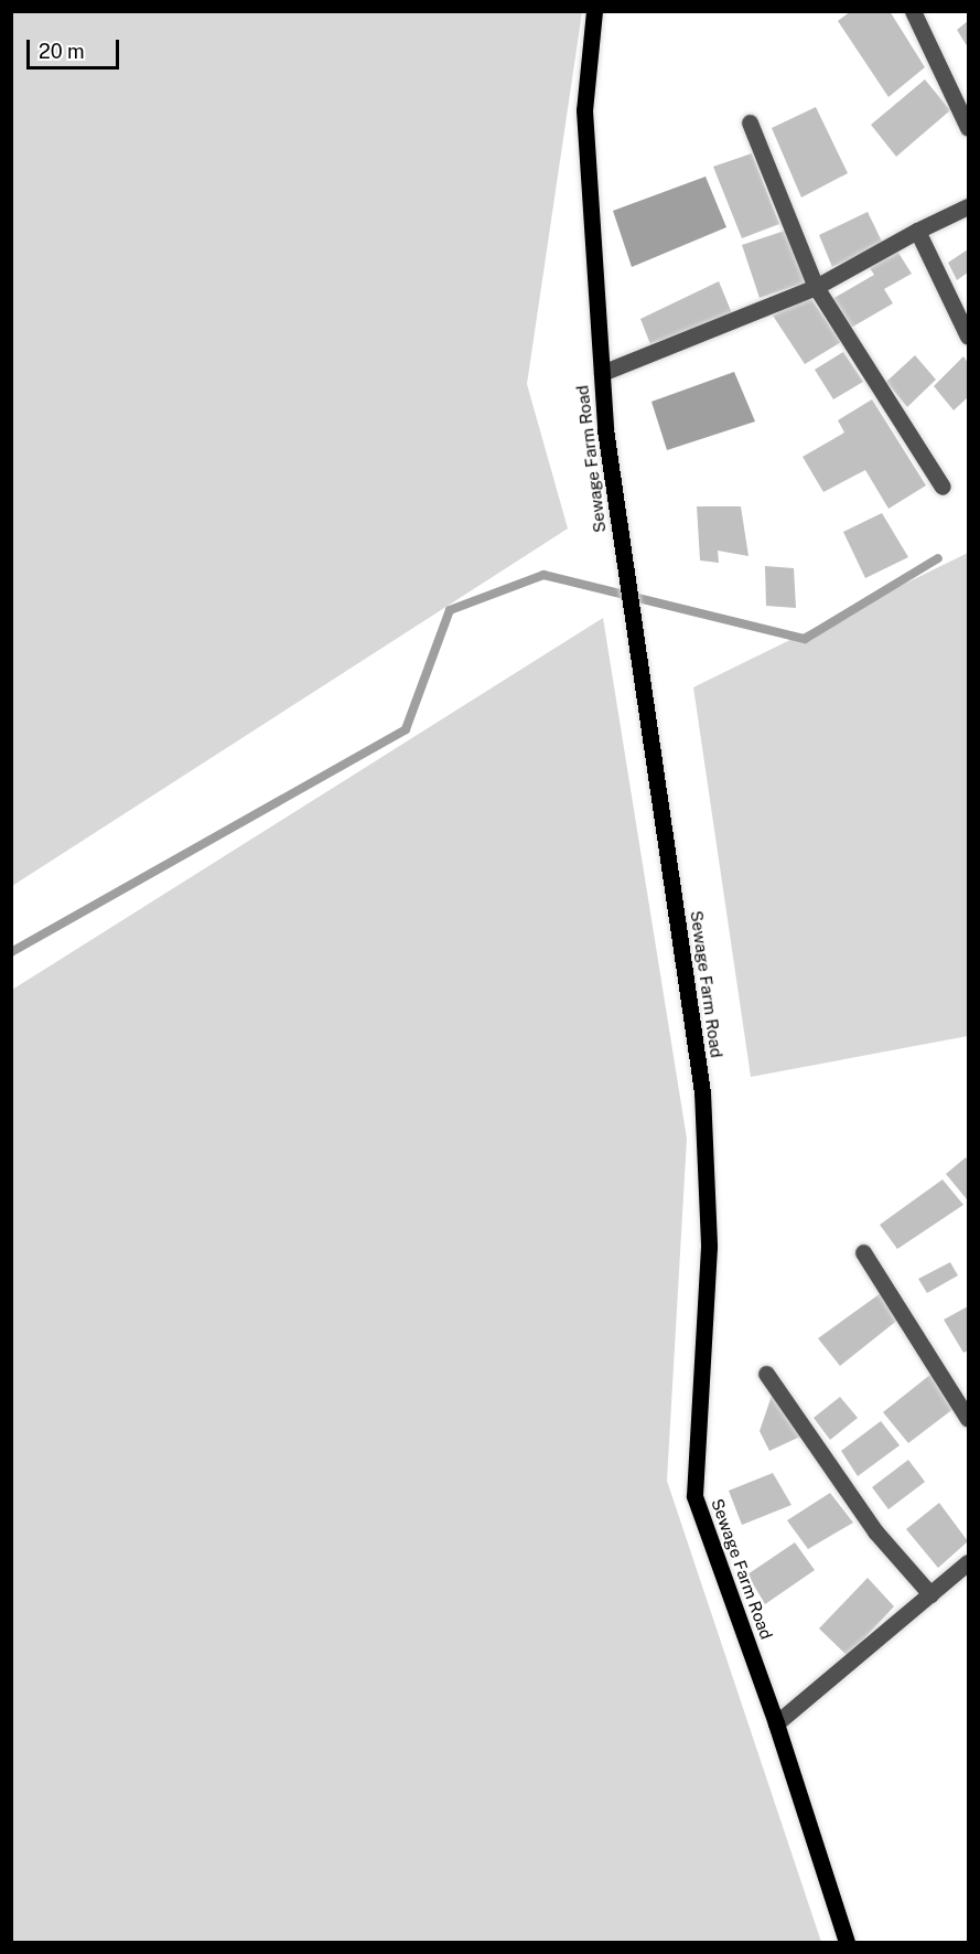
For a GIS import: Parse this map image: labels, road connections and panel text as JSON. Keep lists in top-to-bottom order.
{
  "streets": {
    "main road": ["Sewage Farm Road"]
  },
  "scale_bar": "20 m"
}
